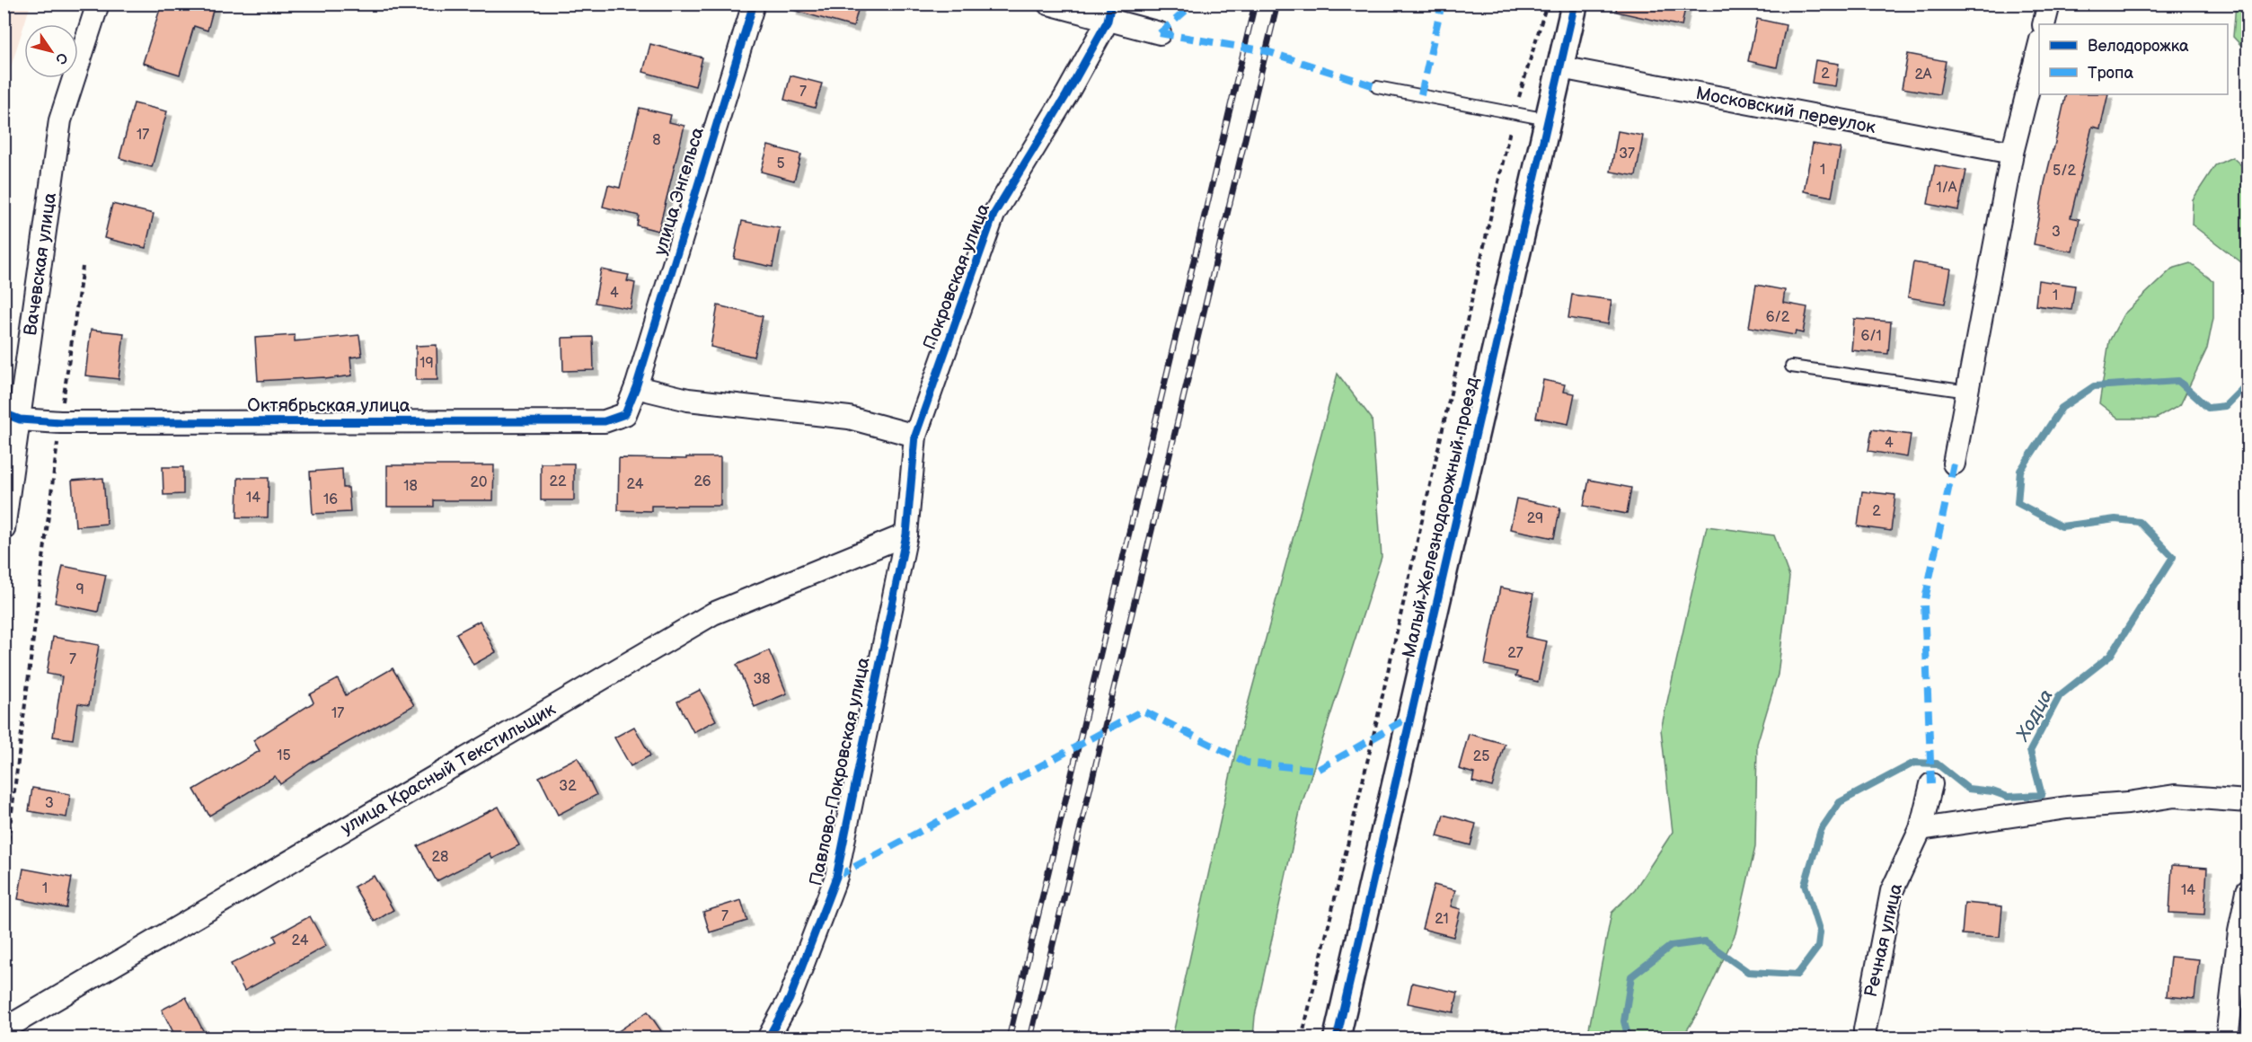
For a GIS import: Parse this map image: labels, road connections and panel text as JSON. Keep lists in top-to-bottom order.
{
  "streets": {
    "street": [
      "Московский переулок",
      "улица Энгельса",
      "Вачевская улица",
      "Покровская улица",
      "Октябрьская улица",
      "Малый Железнодорожный проезд",
      "улица Красный Текстильщик",
      "Павлово-Покровская улица",
      "Речная улица"
    ]
  },
  "crossings": [
    ["Московский переулок", "Малый Железнодорожный проезд"],
    ["улица Энгельса", "Октябрьская улица"],
    ["Вачевская улица", "Октябрьская улица"],
    ["Покровская улица", "улица Красный Текстильщик"],
    ["Покровская улица", "Павлово-Покровская улица"],
    ["улица Красный Текстильщик", "Павлово-Покровская улица"]
  ],
  "water": ["Ходца"],
  "house_numbers": [
    "2",
    "2А",
    "7",
    "17",
    "8",
    "37",
    "5",
    "1",
    "5/2",
    "1/А",
    "3",
    "4",
    "1",
    "6/2",
    "6/1",
    "19",
    "4",
    "22",
    "26",
    "20",
    "24",
    "18",
    "14",
    "16",
    "2",
    "29",
    "9",
    "27",
    "7",
    "38",
    "17",
    "15",
    "25",
    "32",
    "3",
    "28",
    "1",
    "14",
    "7",
    "21",
    "24"
  ],
  "legend": ["Велодорожка", "Тропа"],
  "north": "bottom right"
}
